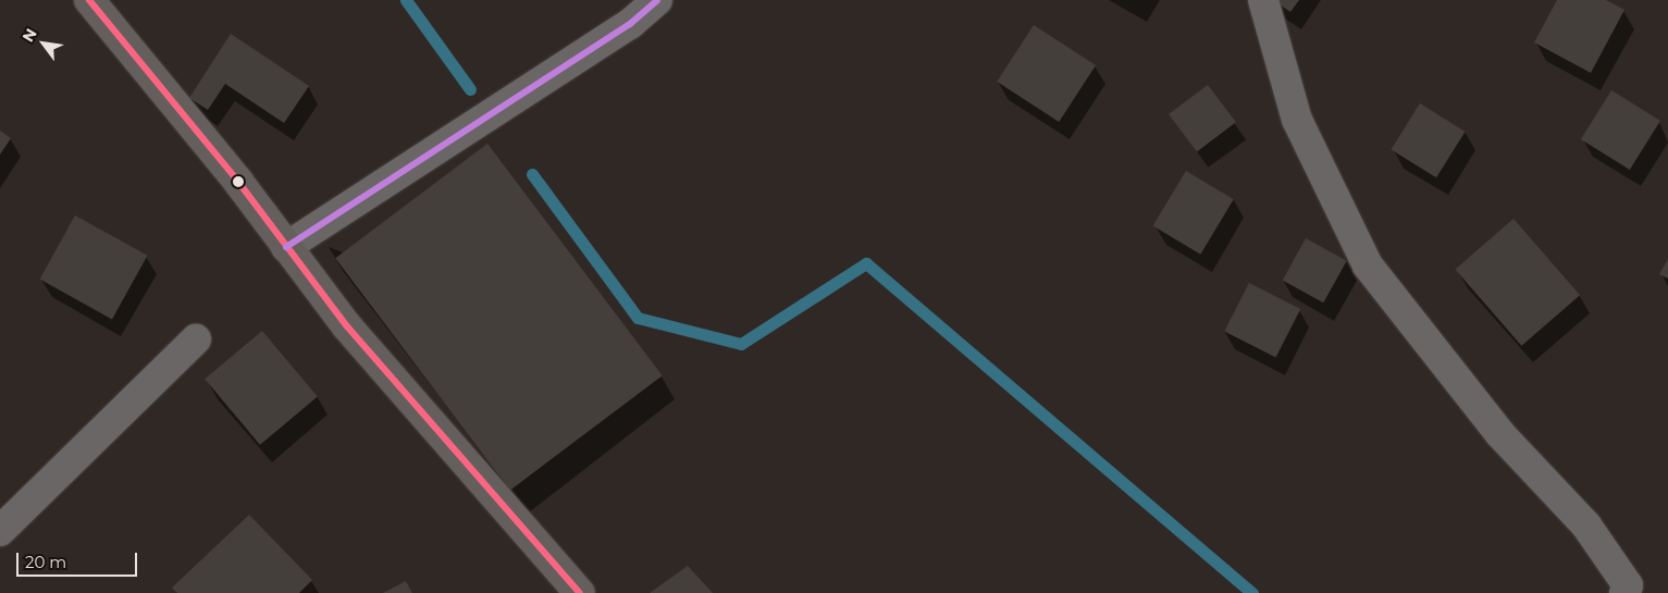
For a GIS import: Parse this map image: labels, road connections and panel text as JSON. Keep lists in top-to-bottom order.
{
  "scale_bar": "20 m",
  "north": "top left"
}
